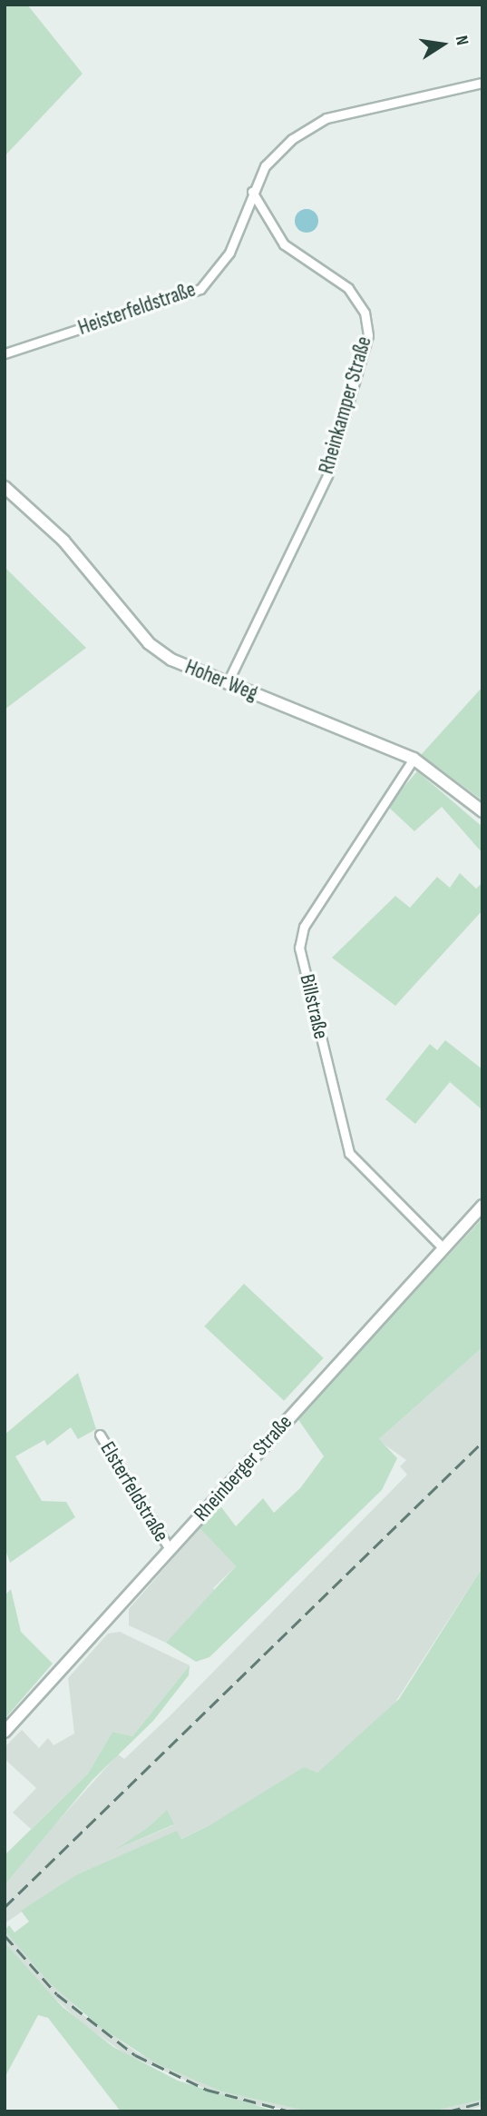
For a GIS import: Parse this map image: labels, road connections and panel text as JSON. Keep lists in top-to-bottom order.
{
  "streets": {
    "main road": ["Hoher Weg", "Rheinberger Straße"],
    "street": [
      "Heisterfeldstraße",
      "Rheinkamper Straße",
      "Billstraße",
      "Elsterfeldstraße"
    ]
  },
  "crossings": [
    ["Heisterfeldstraße", "Rheinkamper Straße"],
    ["Rheinkamper Straße", "Hoher Weg"],
    ["Hoher Weg", "Billstraße"],
    ["Billstraße", "Rheinberger Straße"],
    ["Rheinberger Straße", "Elsterfeldstraße"]
  ],
  "north": "right"
}
